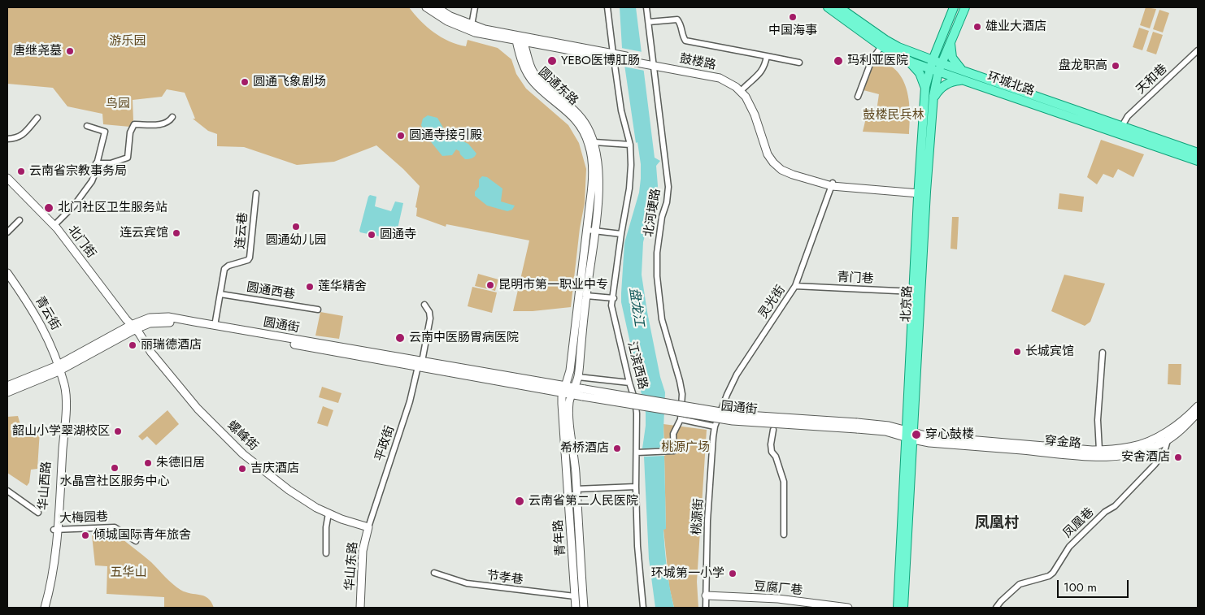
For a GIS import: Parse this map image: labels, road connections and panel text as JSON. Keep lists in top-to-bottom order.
{
  "streets": {
    "main road": [
      "鼓楼路",
      "环城北路",
      "圆通东路",
      "北门街",
      "北京路",
      "青云街",
      "圆通街",
      "园通街",
      "螺峰街",
      "穿金路",
      "华山西路",
      "青年路",
      "华山东路",
      "豆腐厂巷"
    ],
    "street": [
      "天和巷",
      "北河埂路",
      "连云巷",
      "青门巷",
      "圆通西巷",
      "灵光街",
      "江滨西路",
      "平政街",
      "桃源街",
      "大梅园巷",
      "凤凰巷",
      "节孝巷"
    ]
  },
  "crossings": [
    ["鼓楼路", "圆通东路"],
    ["鼓楼路", "北河埂路"],
    ["鼓楼路", "灵光街"],
    ["鼓楼路", "北京路"],
    ["鼓楼路", "江滨西路"],
    ["天和巷", "环城北路"],
    ["环城北路", "北京路"],
    ["圆通东路", "圆通街"],
    ["圆通东路", "园通街"],
    ["圆通东路", "青年路"],
    ["北河埂路", "江滨西路"],
    ["连云巷", "圆通西巷"],
    ["连云巷", "圆通街"],
    ["北门街", "圆通街"],
    ["北门街", "螺峰街"],
    ["青门巷", "灵光街"],
    ["青门巷", "北京路"],
    ["灵光街", "桃源街"],
    ["北京路", "园通街"],
    ["北京路", "穿金路"],
    ["青云街", "圆通街"],
    ["青云街", "华山西路"],
    ["圆通街", "园通街"],
    ["圆通街", "螺峰街"],
    ["圆通街", "平政街"],
    ["圆通街", "华山西路"],
    ["圆通街", "青年路"],
    ["园通街", "穿金路"],
    ["园通街", "青年路"],
    ["螺峰街", "平政街"],
    ["螺峰街", "华山东路"],
    ["穿金路", "凤凰巷"],
    ["平政街", "华山东路"],
    ["华山西路", "大梅园巷"],
    ["桃源街", "豆腐厂巷"],
    ["青年路", "节孝巷"]
  ],
  "districts": ["凤凰村"],
  "water": ["盘龙江"],
  "parks": [
    "游乐园",
    "鸟园",
    "鼓楼民兵林",
    "桃源广场",
    "五华山"
  ],
  "places": [
    "中国海事",
    "雄业大酒店",
    "唐继尧墓",
    "YEBO医博肛肠",
    "玛利亚医院",
    "盘龙职高",
    "圆通飞象剧场",
    "圆通寺接引殿",
    "云南省宗教事务局",
    "北门社区卫生服务站",
    "圆通幼儿园",
    "连云宾馆",
    "圆通寺",
    "昆明市第一职业中专",
    "莲华精舍",
    "云南中医肠胃病医院",
    "丽瑞德酒店",
    "长城宾馆",
    "韶山小学翠湖校区",
    "穿心鼓楼",
    "希桥酒店",
    "安舍酒店",
    "朱德旧居",
    "水晶宫社区服务中心",
    "吉庆酒店",
    "云南省第二人民医院",
    "倾城国际青年旅舍",
    "环城第一小学"
  ],
  "scale_bar": "100 m"
}
